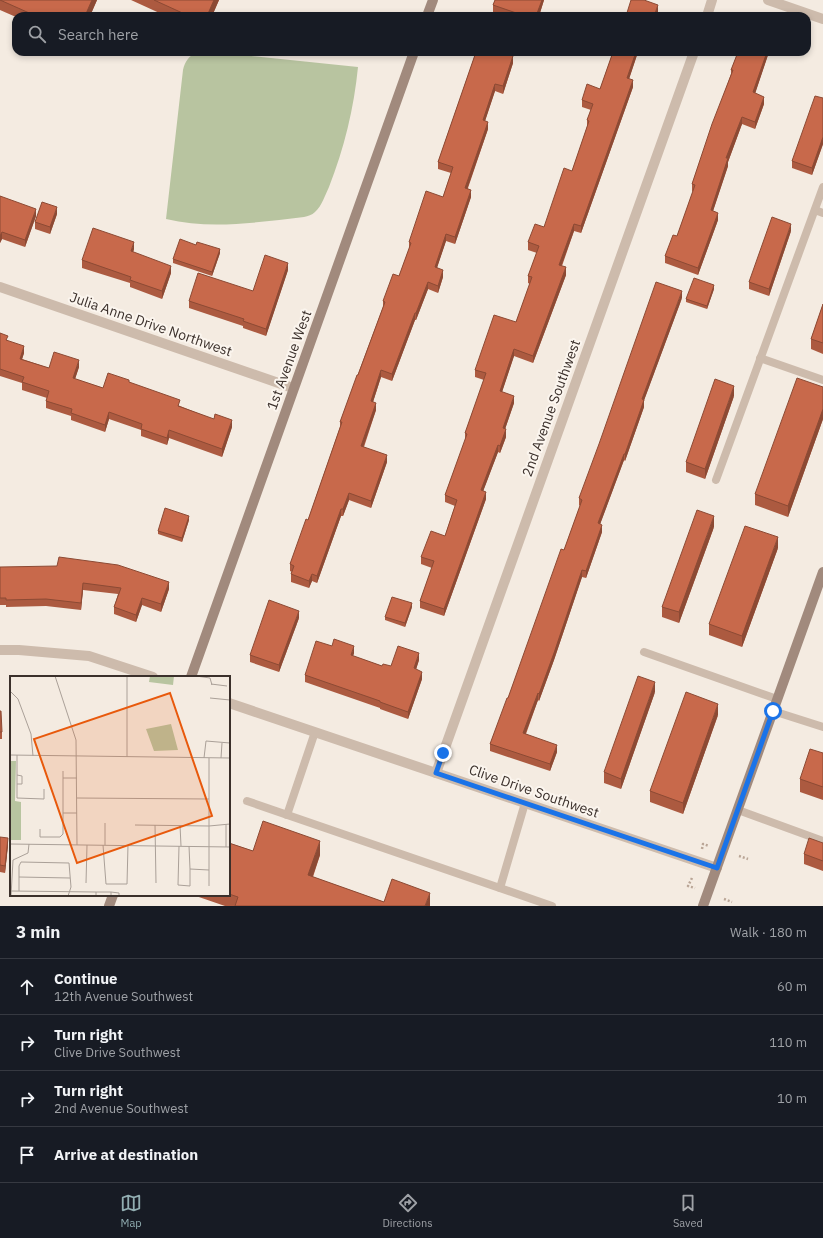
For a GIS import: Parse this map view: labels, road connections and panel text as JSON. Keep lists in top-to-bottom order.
{
  "streets": {
    "street": [
      "Julia Anne Drive Northwest",
      "1st Avenue West",
      "2nd Avenue Southwest",
      "Clive Drive Southwest"
    ]
  },
  "crossings": [
    ["Julia Anne Drive Northwest", "1st Avenue West"],
    ["2nd Avenue Southwest", "Clive Drive Southwest"]
  ],
  "page": {
    "search": "Search here",
    "heading": ["3 min", "Walk · 180 m"],
    "list": [
      ["Continue", "12th Avenue Southwest", "60 m"],
      ["Turn right", "Clive Drive Southwest", "110 m"],
      ["Turn right", "2nd Avenue Southwest", "10 m"],
      "Arrive at destination"
    ],
    "nav": ["Map", "Directions", "Saved"]
  }
}
